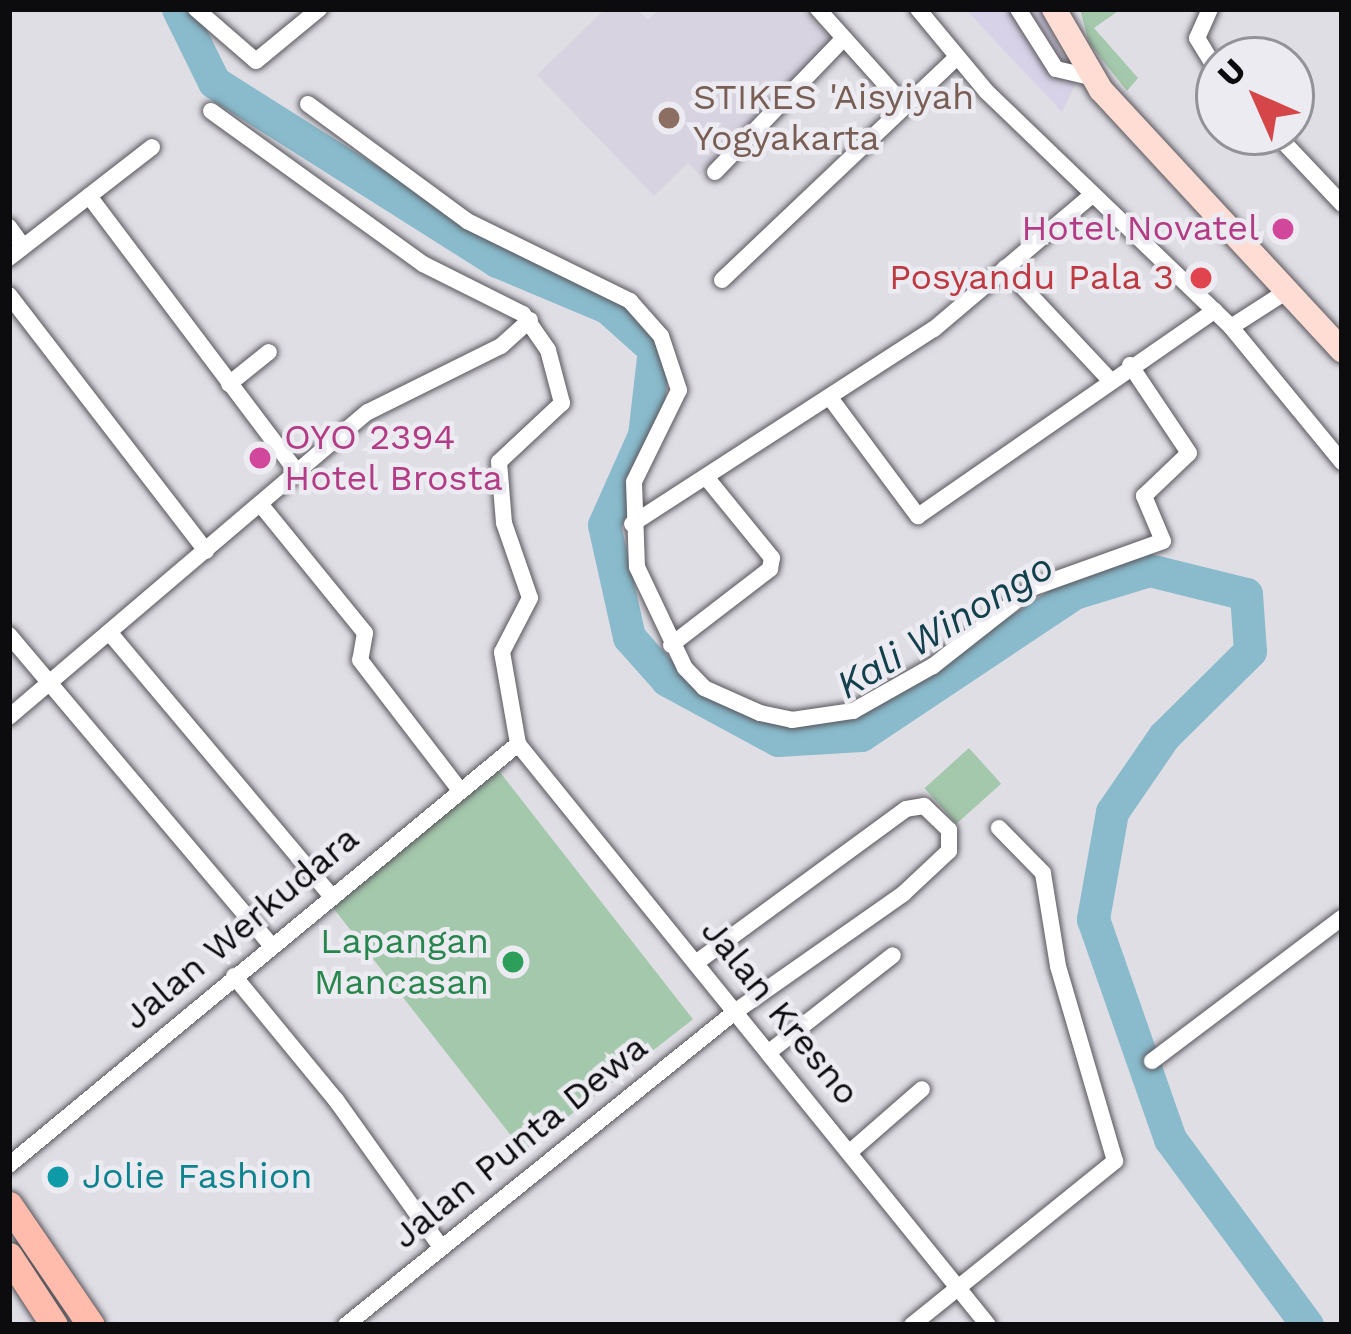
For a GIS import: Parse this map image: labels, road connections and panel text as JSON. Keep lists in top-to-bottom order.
{
  "streets": {
    "street": ["Jalan Werkudara", "Jalan Kresno", "Jalan Punta Dewa"]
  },
  "crossings": [
    ["Jalan Werkudara", "Jalan Kresno"],
    ["Jalan Kresno", "Jalan Punta Dewa"]
  ],
  "water": ["Kali Winongo"],
  "places": [
    "STIKES 'Aisyiyah Yogyakarta",
    "Hotel Novatel",
    "Posyandu Pala 3",
    "OYO 2394 Hotel Brosta",
    "Lapangan Mancasan",
    "Jolie Fashion"
  ],
  "north": "top left"
}
